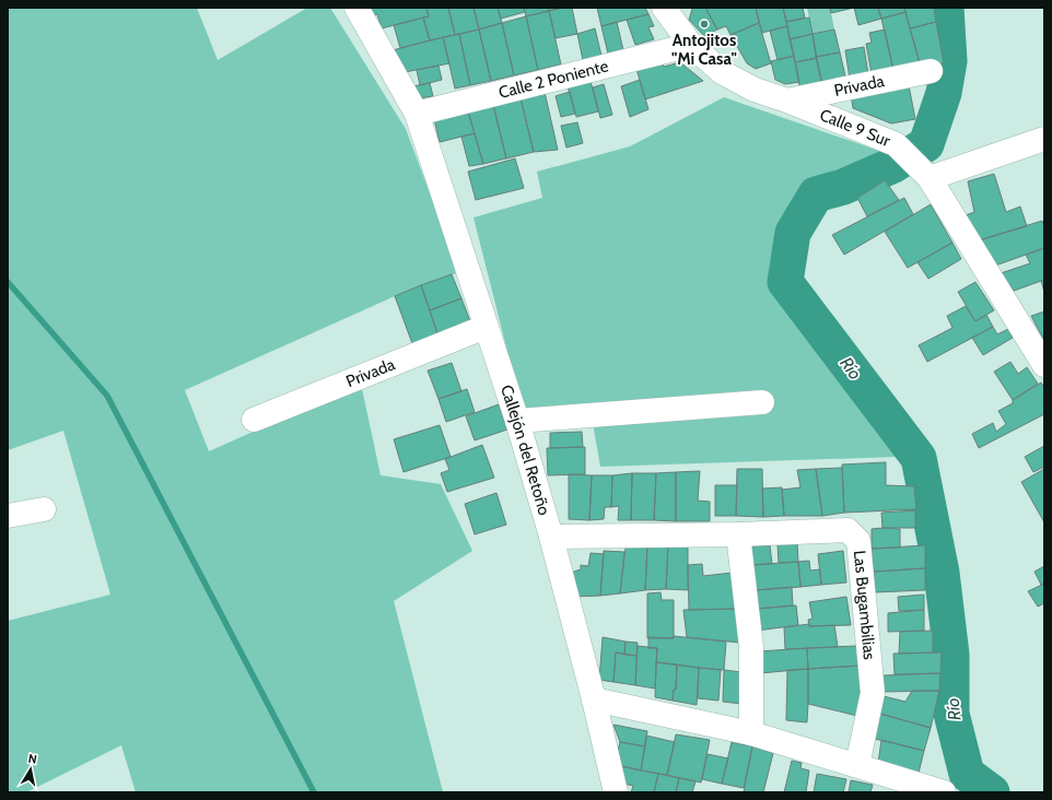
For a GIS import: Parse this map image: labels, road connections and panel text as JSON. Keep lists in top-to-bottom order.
{
  "streets": {
    "street": [
      "Calle 2 Poniente",
      "Privada",
      "Calle 9 Sur",
      "Callejón del Retoño",
      "Las Bugambilias"
    ]
  },
  "crossings": [
    ["Calle 2 Poniente", "Calle 9 Sur"],
    ["Calle 2 Poniente", "Callejón del Retoño"],
    ["Privada", "Calle 9 Sur"],
    ["Privada", "Callejón del Retoño"],
    ["Callejón del Retoño", "Las Bugambilias"]
  ],
  "water": ["Río"],
  "places": ["Antojitos \"Mi Casa\""],
  "north": "top"
}
